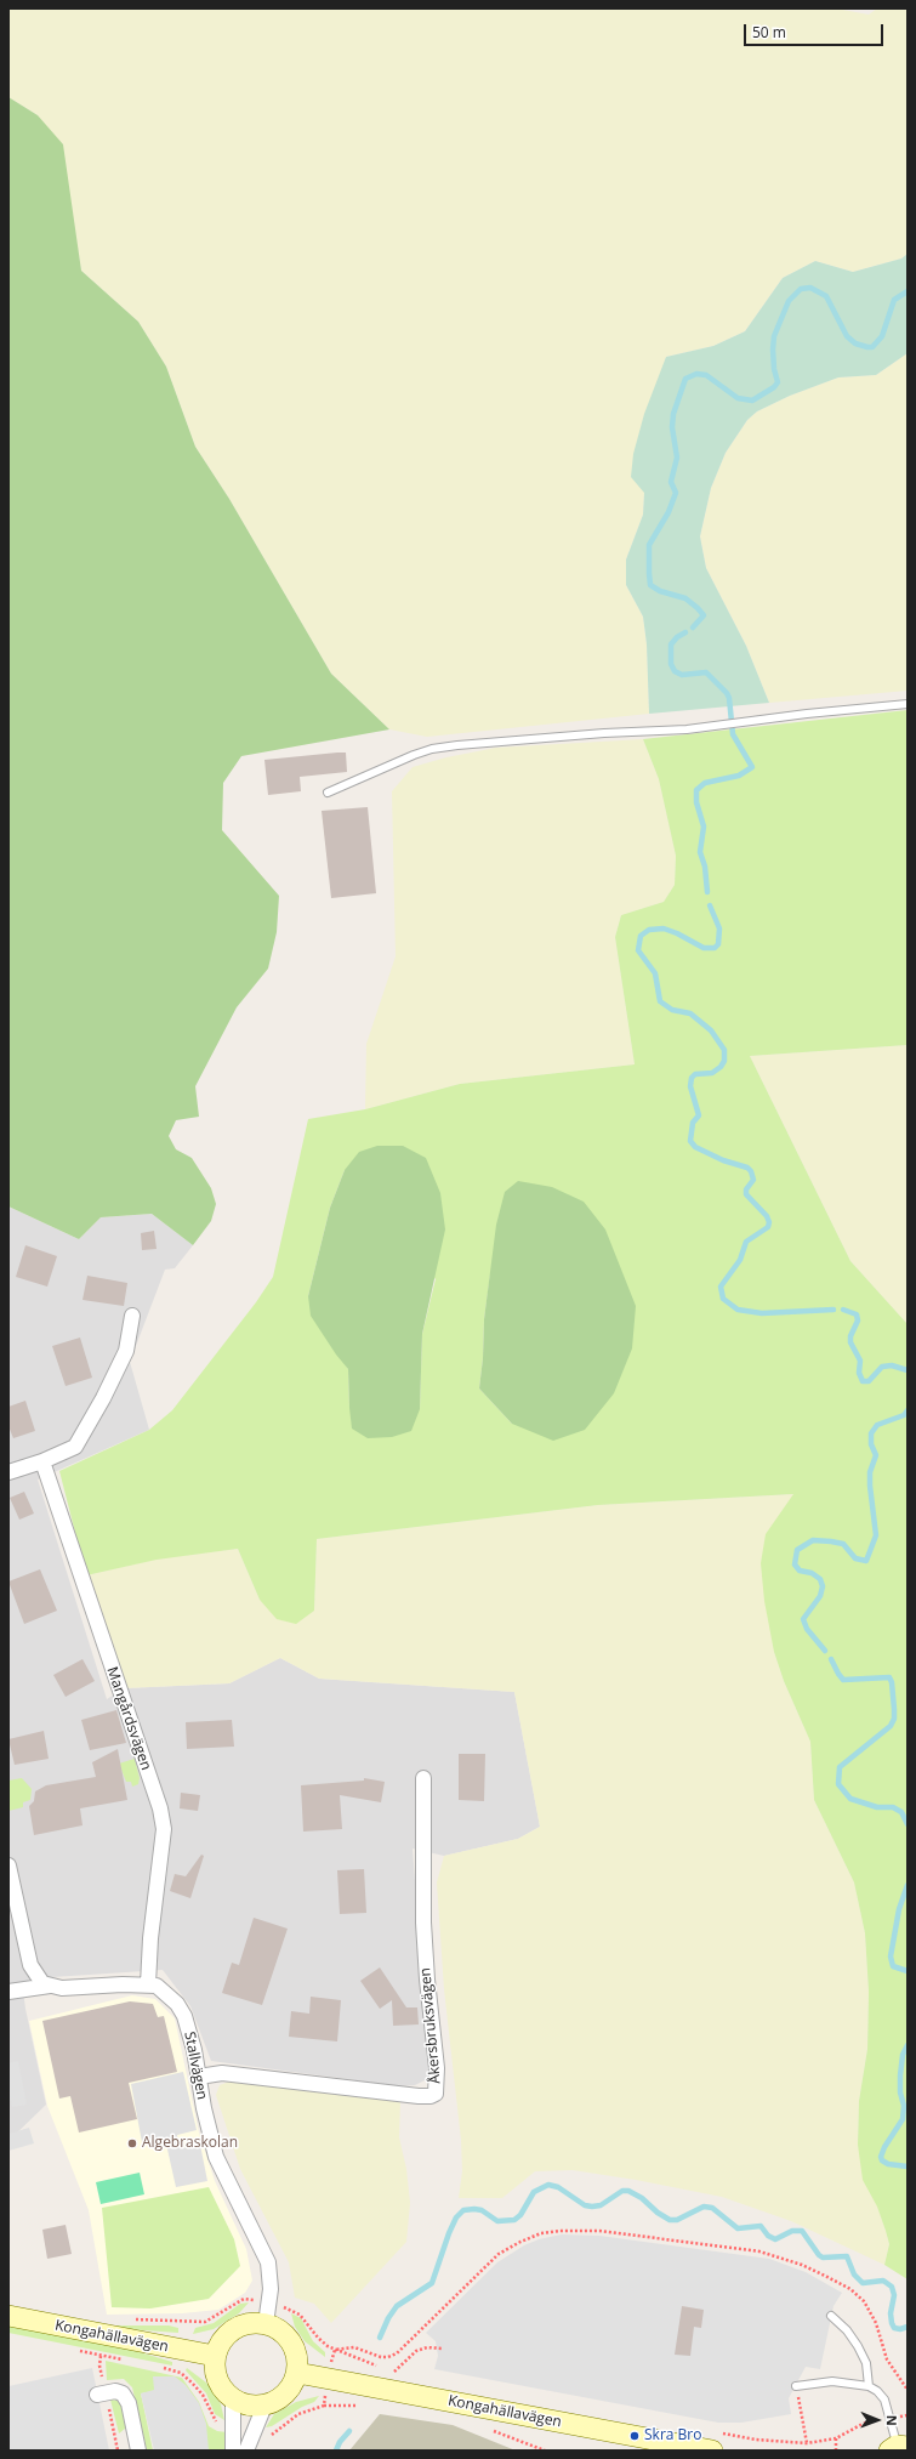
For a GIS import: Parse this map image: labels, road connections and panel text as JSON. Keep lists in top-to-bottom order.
{
  "streets": {
    "street": [
      "Mangårdsvägen",
      "Åkersbruksvägen",
      "Stallvägen",
      "Kongahällavägen"
    ]
  },
  "crossings": [
    ["Mangårdsvägen", "Stallvägen"],
    ["Åkersbruksvägen", "Stallvägen"],
    ["Stallvägen", "Kongahällavägen"]
  ],
  "places": ["Algebraskolan", "Skra Bro"],
  "scale_bar": "50 m",
  "north": "right"
}
